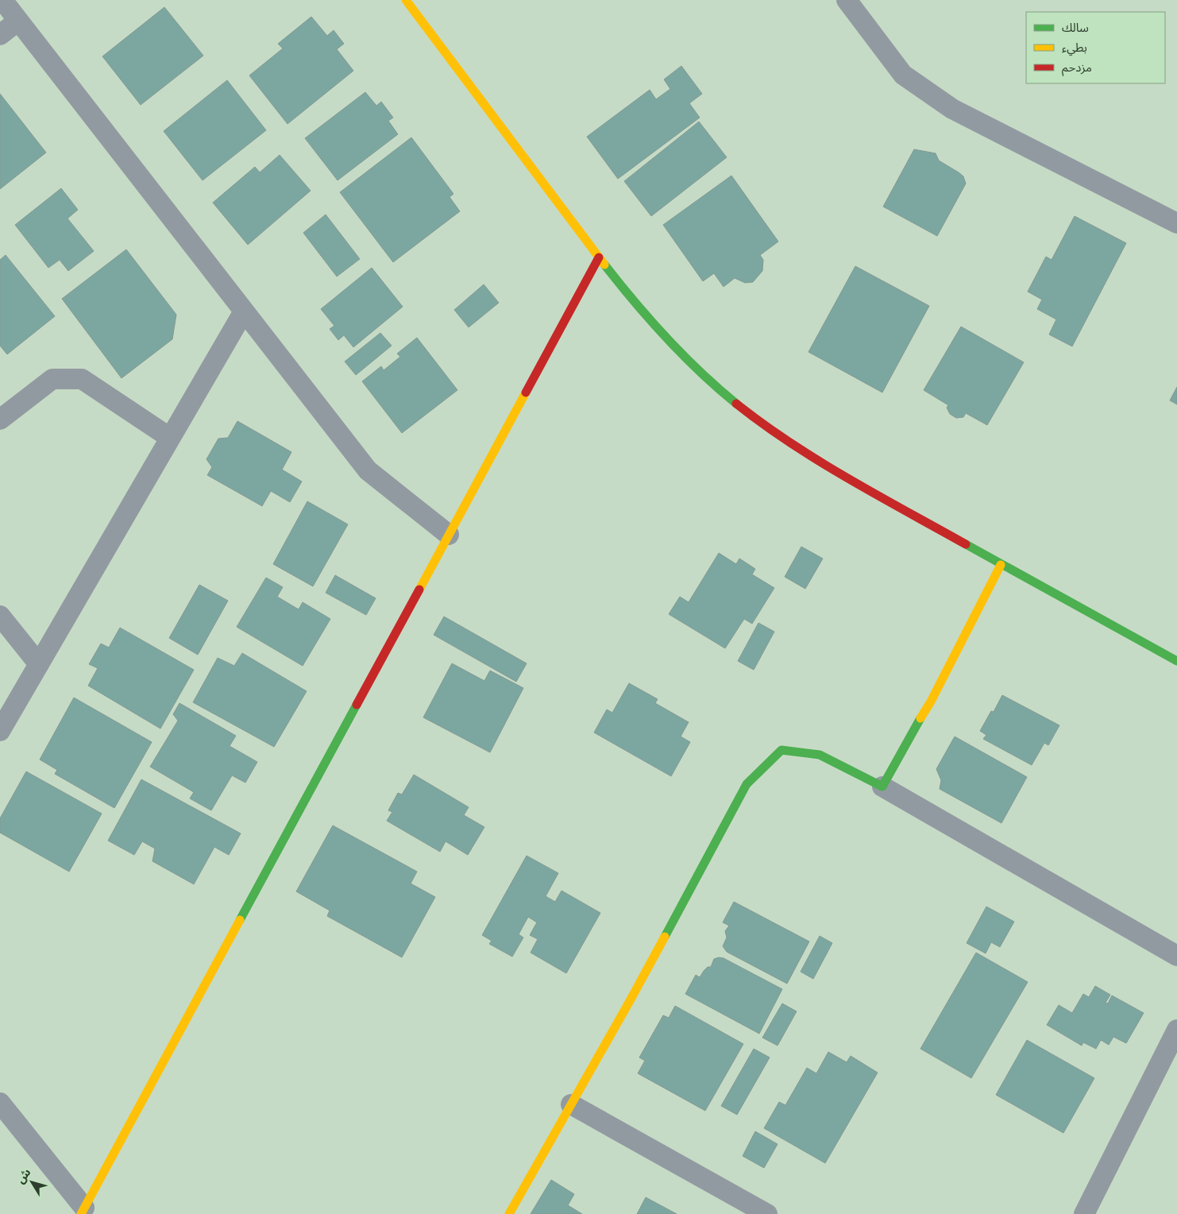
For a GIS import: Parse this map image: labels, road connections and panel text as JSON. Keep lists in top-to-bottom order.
{
  "legend": ["سالك", "بطيء", "مزدحم"],
  "north": "top left"
}
